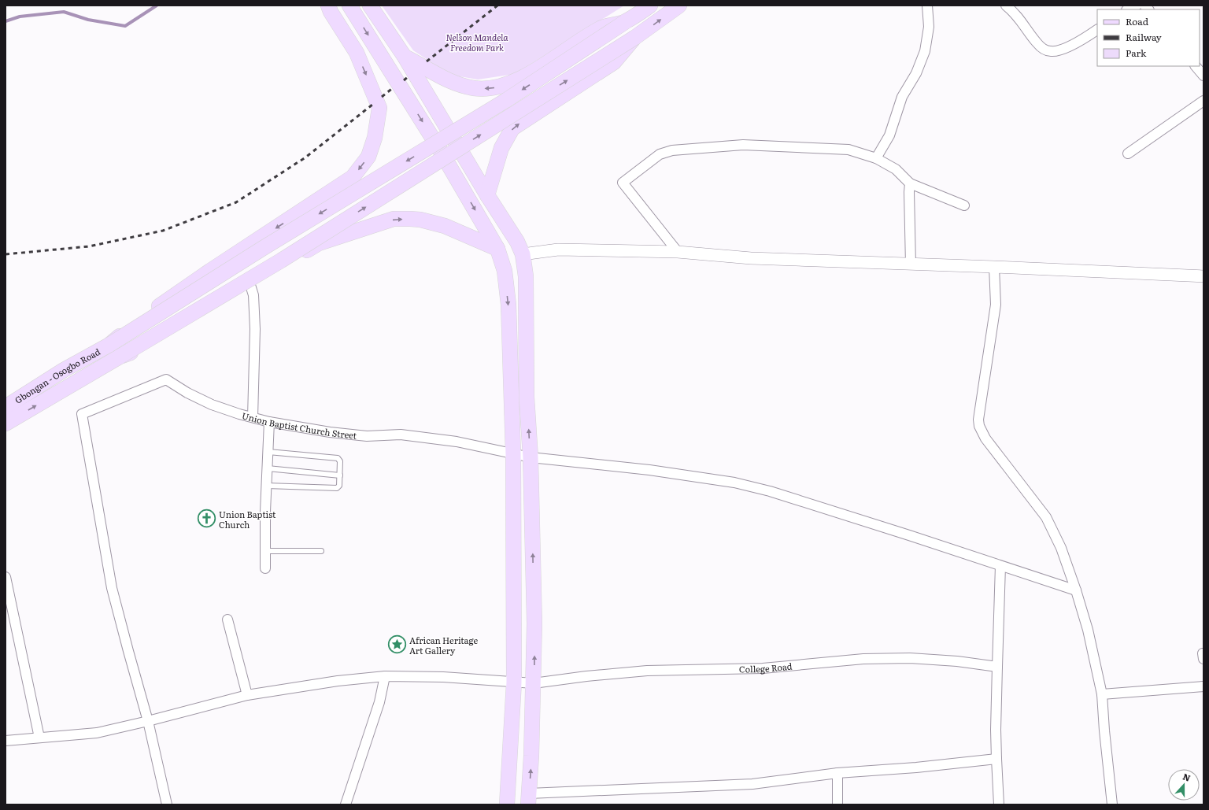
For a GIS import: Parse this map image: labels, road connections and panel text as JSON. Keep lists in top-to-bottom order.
{
  "streets": {
    "main road": ["Gbongan - Osogbo Road"],
    "street": ["Union Baptist Church Street", "College Road"]
  },
  "crossings": [
    ["Union Baptist Church Street", "College Road"]
  ],
  "parks": ["Nelson Mandela Freedom Park"],
  "places": {
    "church": ["Union Baptist Church"],
    "place": ["African Heritage Art Gallery"]
  },
  "legend": ["Road", "Railway", "Park"],
  "north": "top"
}
